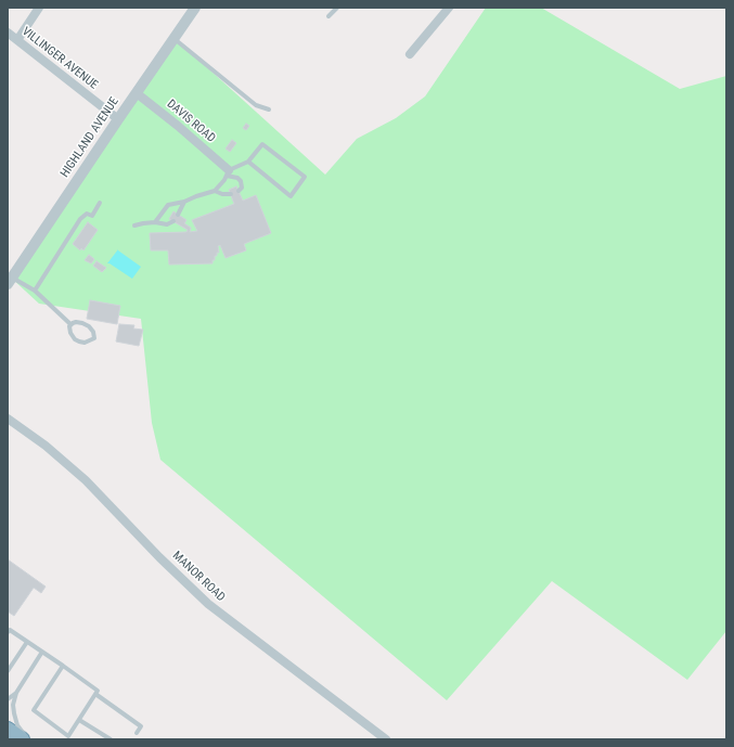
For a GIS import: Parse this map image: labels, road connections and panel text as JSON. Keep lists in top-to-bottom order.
{
  "streets": {
    "street": [
      "VILLINGER AVENUE",
      "DAVIS ROAD",
      "HIGHLAND AVENUE",
      "MANOR ROAD"
    ]
  },
  "crossings": [
    ["VILLINGER AVENUE", "HIGHLAND AVENUE"],
    ["DAVIS ROAD", "HIGHLAND AVENUE"]
  ]
}
